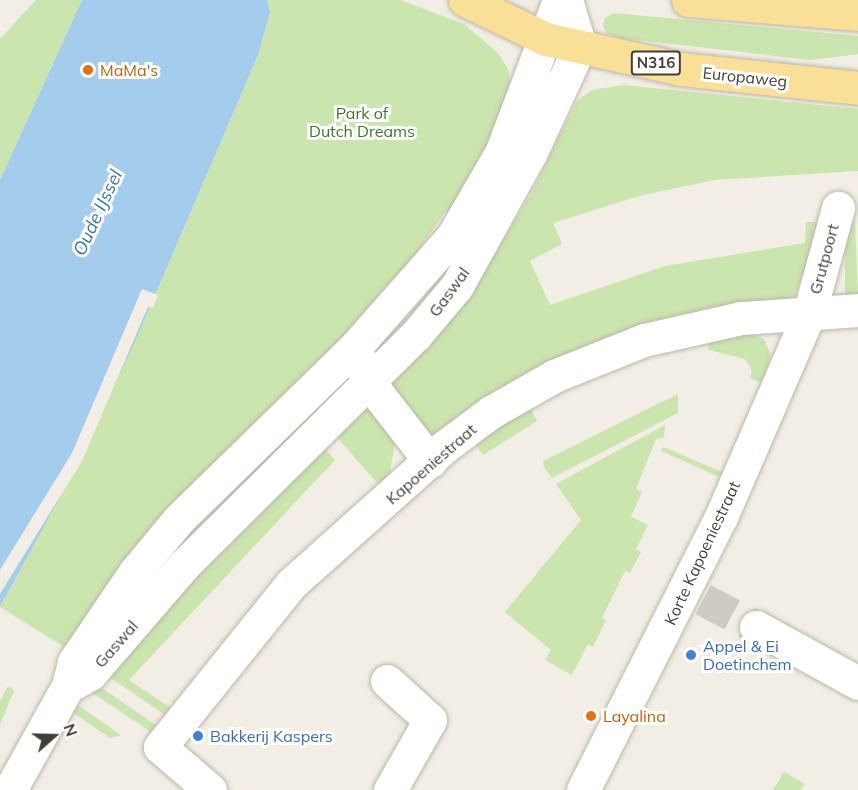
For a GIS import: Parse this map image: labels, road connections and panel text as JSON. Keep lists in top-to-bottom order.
{
  "streets": {
    "main road": ["N316", "Europaweg"],
    "street": [
      "Grutpoort",
      "Gaswal",
      "Kapoeniestraat",
      "Korte Kapoeniestraat"
    ]
  },
  "crossings": [
    ["Europaweg", "Gaswal"],
    ["Grutpoort", "Kapoeniestraat"],
    ["Grutpoort", "Korte Kapoeniestraat"],
    ["Kapoeniestraat", "Korte Kapoeniestraat"]
  ],
  "water": ["Oude IJssel"],
  "parks": ["Park of Dutch Dreams"],
  "places": [
    "MaMa's",
    "Appel & Ei Doetinchem",
    "Layalina",
    "Bakkerij Kaspers"
  ],
  "north": "right"
}
